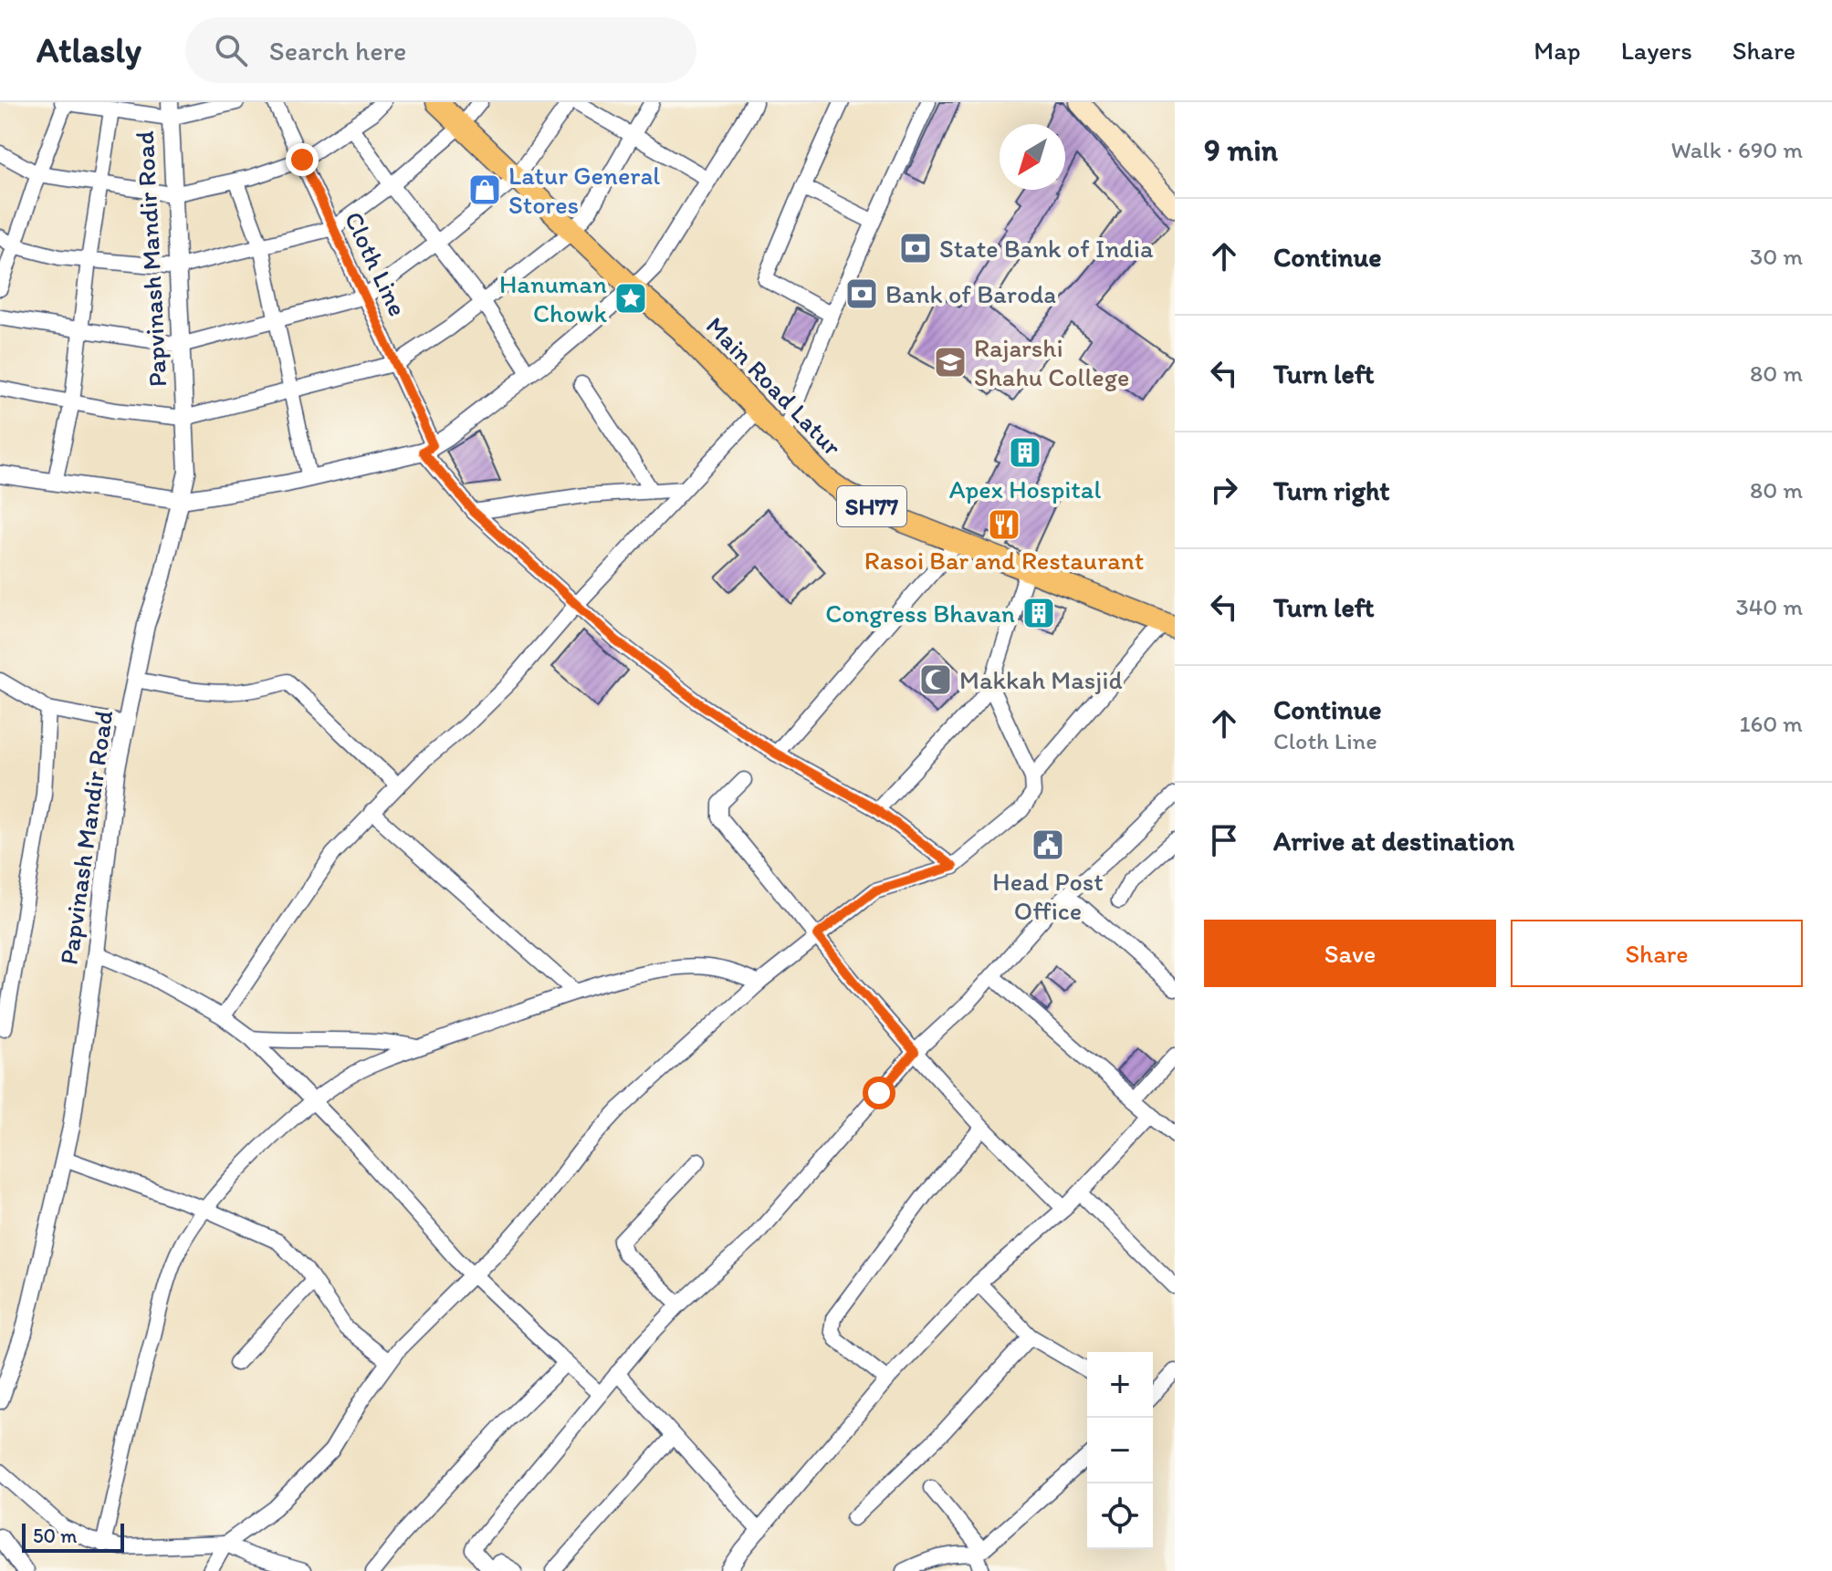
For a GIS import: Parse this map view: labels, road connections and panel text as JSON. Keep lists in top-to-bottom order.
{
  "streets": {
    "main road": ["Main Road Latur", "SH77"],
    "street": ["Papvinash Mandir Road", "Cloth Line"]
  },
  "places": {
    "shop": ["Latur General Stores"],
    "bank": ["State Bank of India", "Bank of Baroda"],
    "place": ["Hanuman Chowk"],
    "school or university": ["Rajarshi Shahu College"],
    "building": ["Apex Hospital", "Congress Bhavan"],
    "restaurant": ["Rasoi Bar and Restaurant"],
    "mosque": ["Makkah Masjid"],
    "public building": ["Head Post Office"]
  },
  "scale_bar": "50 m",
  "north": "bottom left",
  "page": {
    "header": "Atlasly",
    "search": "Search here",
    "nav": ["Map", "Layers", "Share"],
    "heading": ["9 min", "Walk · 690 m"],
    "list": [
      ["Continue", "30 m"],
      ["Turn left", "80 m"],
      ["Turn right", "80 m"],
      ["Turn left", "340 m"],
      ["Continue", "Cloth Line", "160 m"],
      "Arrive at destination"
    ],
    "buttons": ["Save", "Share"],
    "map_buttons": ["+", "−"],
    "scale": "50 m"
  }
}
